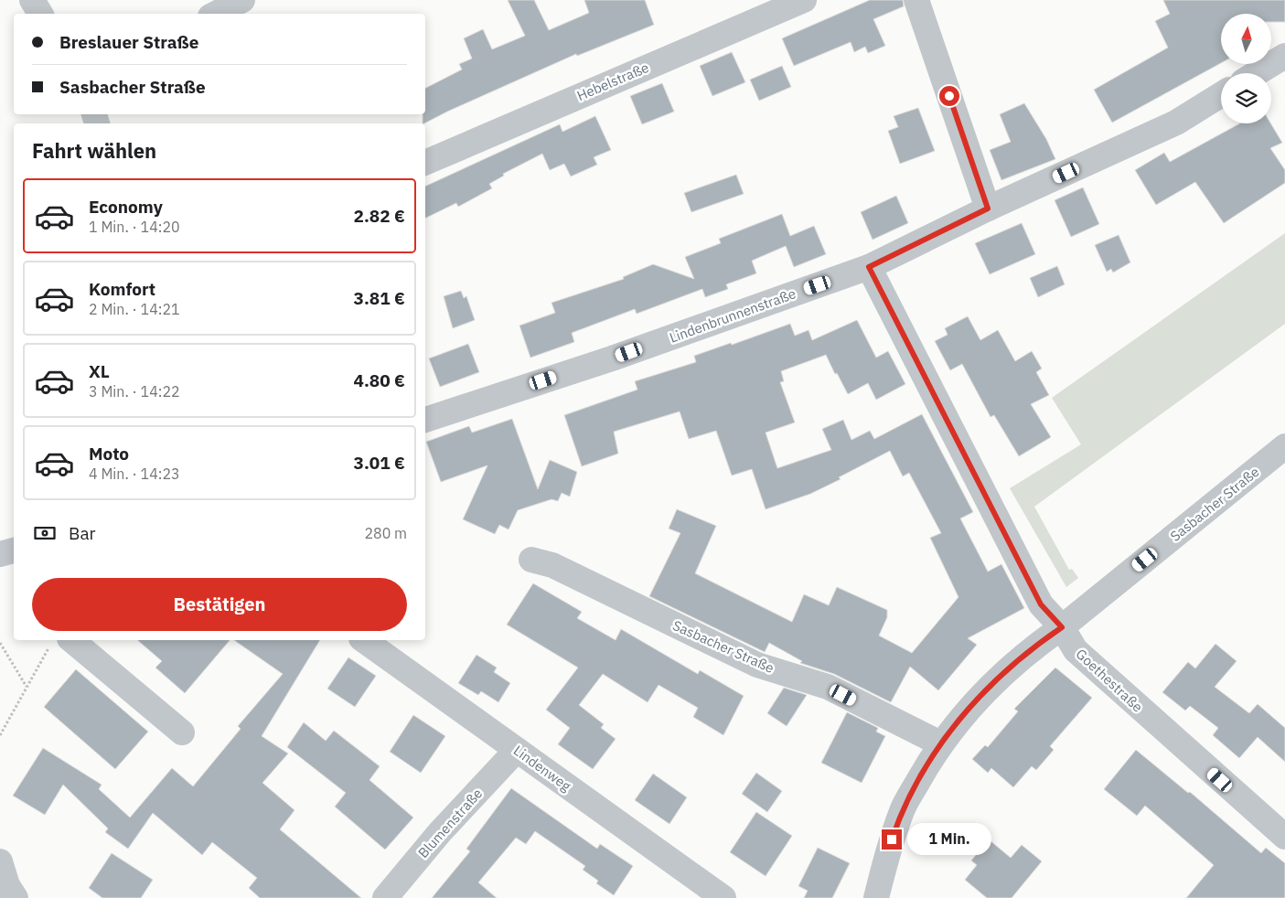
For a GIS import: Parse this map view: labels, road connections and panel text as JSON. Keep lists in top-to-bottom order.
{
  "streets": {
    "street": [
      "Hebelstraße",
      "Lindenbrunnenstraße",
      "Sasbacher Straße",
      "Goethestraße",
      "Lindenweg",
      "Blumenstraße"
    ]
  },
  "crossings": [
    ["Lindenbrunnenstraße", "Goethestraße"],
    ["Sasbacher Straße", "Goethestraße"],
    ["Lindenweg", "Blumenstraße"]
  ],
  "north": "top",
  "page": {
    "banner": ["Breslauer Straße", "Sasbacher Straße"],
    "heading": "Fahrt wählen",
    "list": [
      {
        "name": "Economy",
        "note": "1 Min. · 14:20",
        "value": "2.82 €"
      },
      {
        "name": "Komfort",
        "note": "2 Min. · 14:21",
        "value": "3.81 €"
      },
      {
        "name": "XL",
        "note": "3 Min. · 14:22",
        "value": "4.80 €"
      },
      {
        "name": "Moto",
        "note": "4 Min. · 14:23",
        "value": "3.01 €"
      }
    ],
    "pay": ["Bar", "280 m"],
    "buttons": "Bestätigen",
    "bubble": "1 Min."
  }
}
